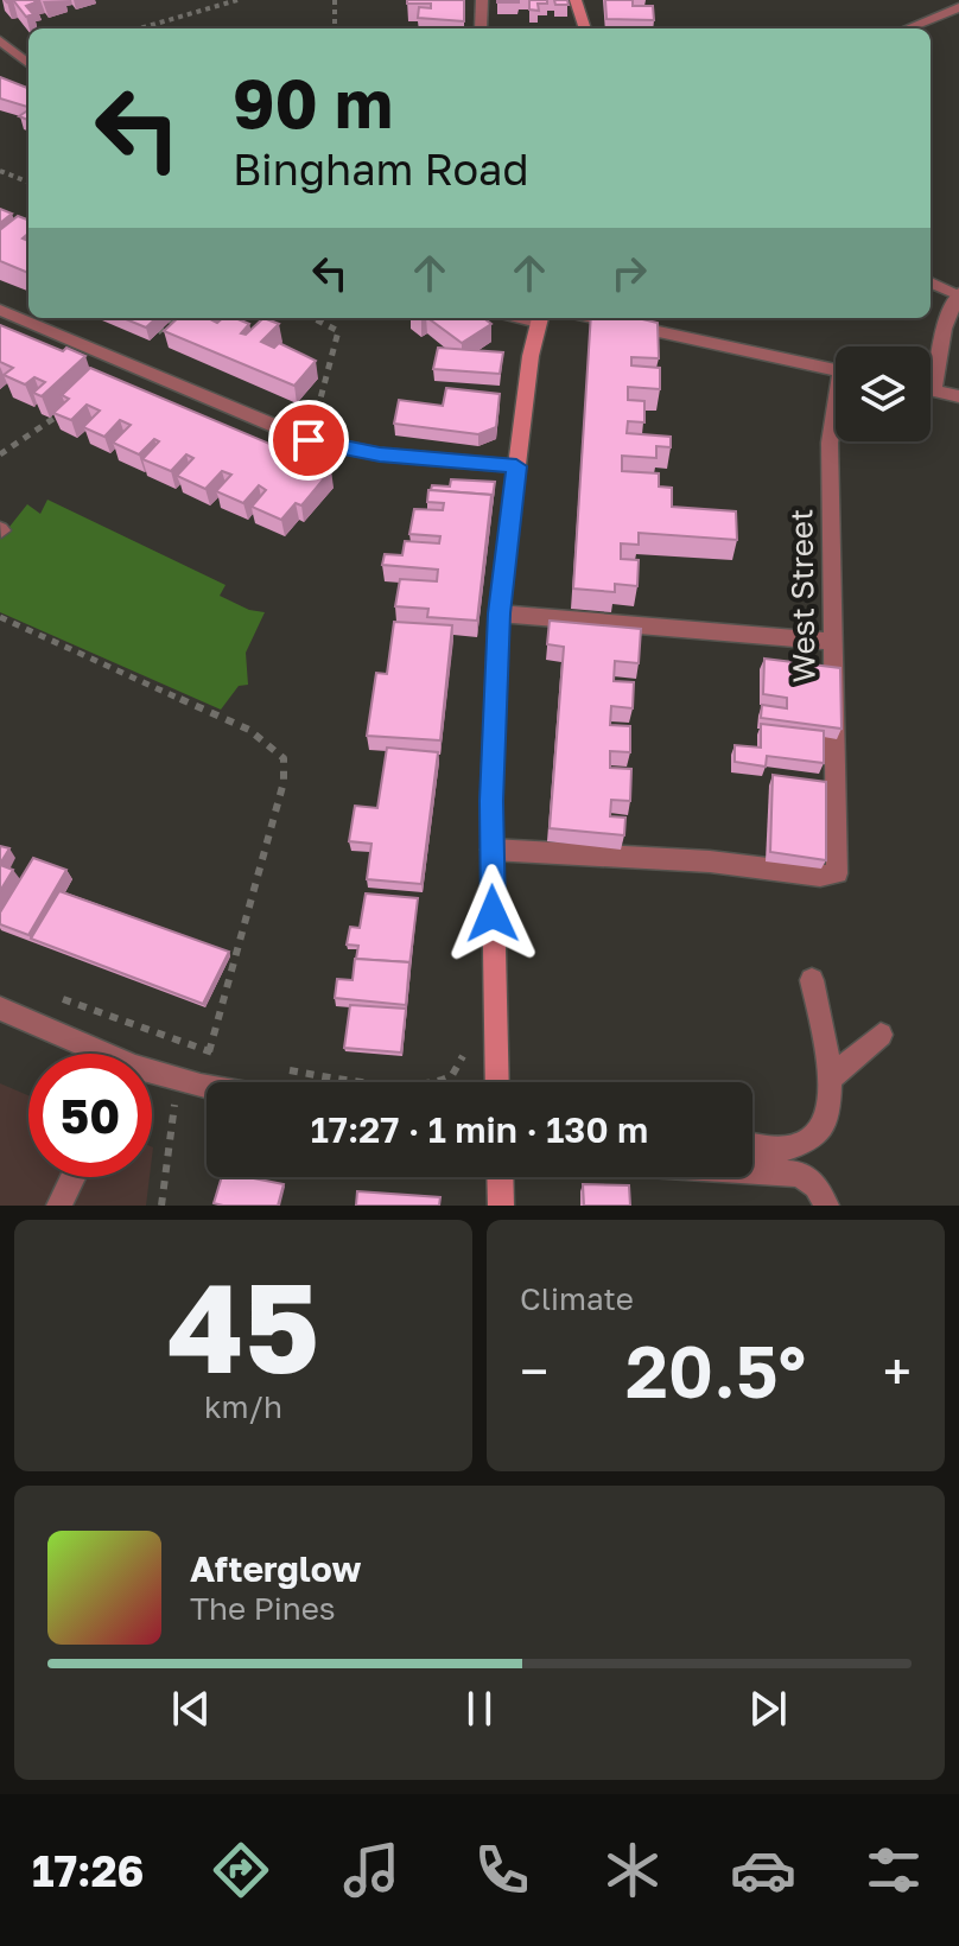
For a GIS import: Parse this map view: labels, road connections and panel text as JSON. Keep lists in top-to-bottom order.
{
  "streets": {
    "street": ["West Street"]
  },
  "page": {
    "turn": ["90 m", "Bingham Road"],
    "limit": "50",
    "trip": "17:27 · 1 min · 130 m",
    "tile": [
      ["45", "km/h"],
      "Climate"
    ],
    "heat": ["−", "20.5°", "+"],
    "song": ["Afterglow", "The Pines"],
    "tabs": "17:26"
  }
}
